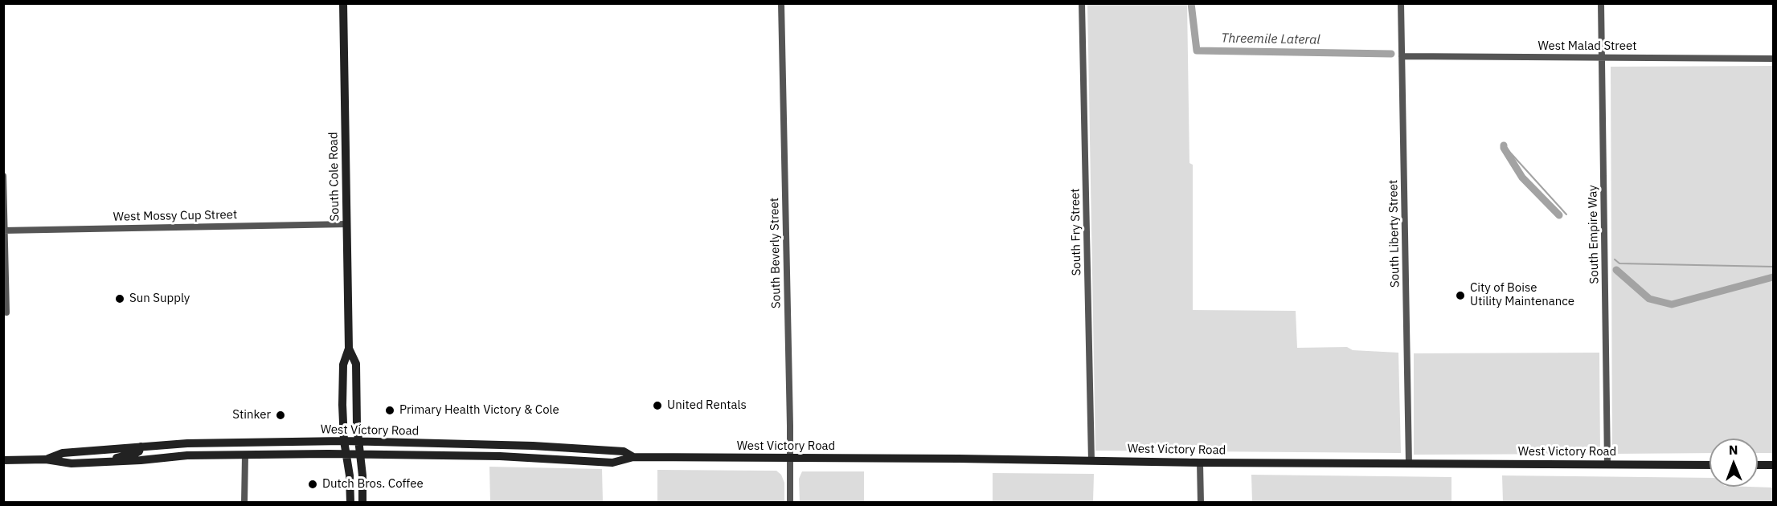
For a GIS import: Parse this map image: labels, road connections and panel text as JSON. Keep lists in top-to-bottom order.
{
  "streets": {
    "main road": ["South Cole Road", "West Victory Road"],
    "street": [
      "West Malad Street",
      "West Mossy Cup Street",
      "South Fry Street",
      "South Liberty Street",
      "South Empire Way",
      "South Beverly Street"
    ]
  },
  "crossings": [
    ["West Malad Street", "South Liberty Street"],
    ["West Malad Street", "South Empire Way"],
    ["South Cole Road", "West Mossy Cup Street"],
    ["South Cole Road", "West Victory Road"],
    ["South Fry Street", "West Victory Road"],
    ["South Liberty Street", "West Victory Road"],
    ["South Empire Way", "West Victory Road"],
    ["South Beverly Street", "West Victory Road"]
  ],
  "water": ["Threemile Lateral"],
  "places": [
    "City of Boise Utility Maintenance",
    "Sun Supply",
    "United Rentals",
    "Primary Health Victory & Cole",
    "Stinker",
    "Dutch Bros. Coffee"
  ],
  "north": "top"
}
